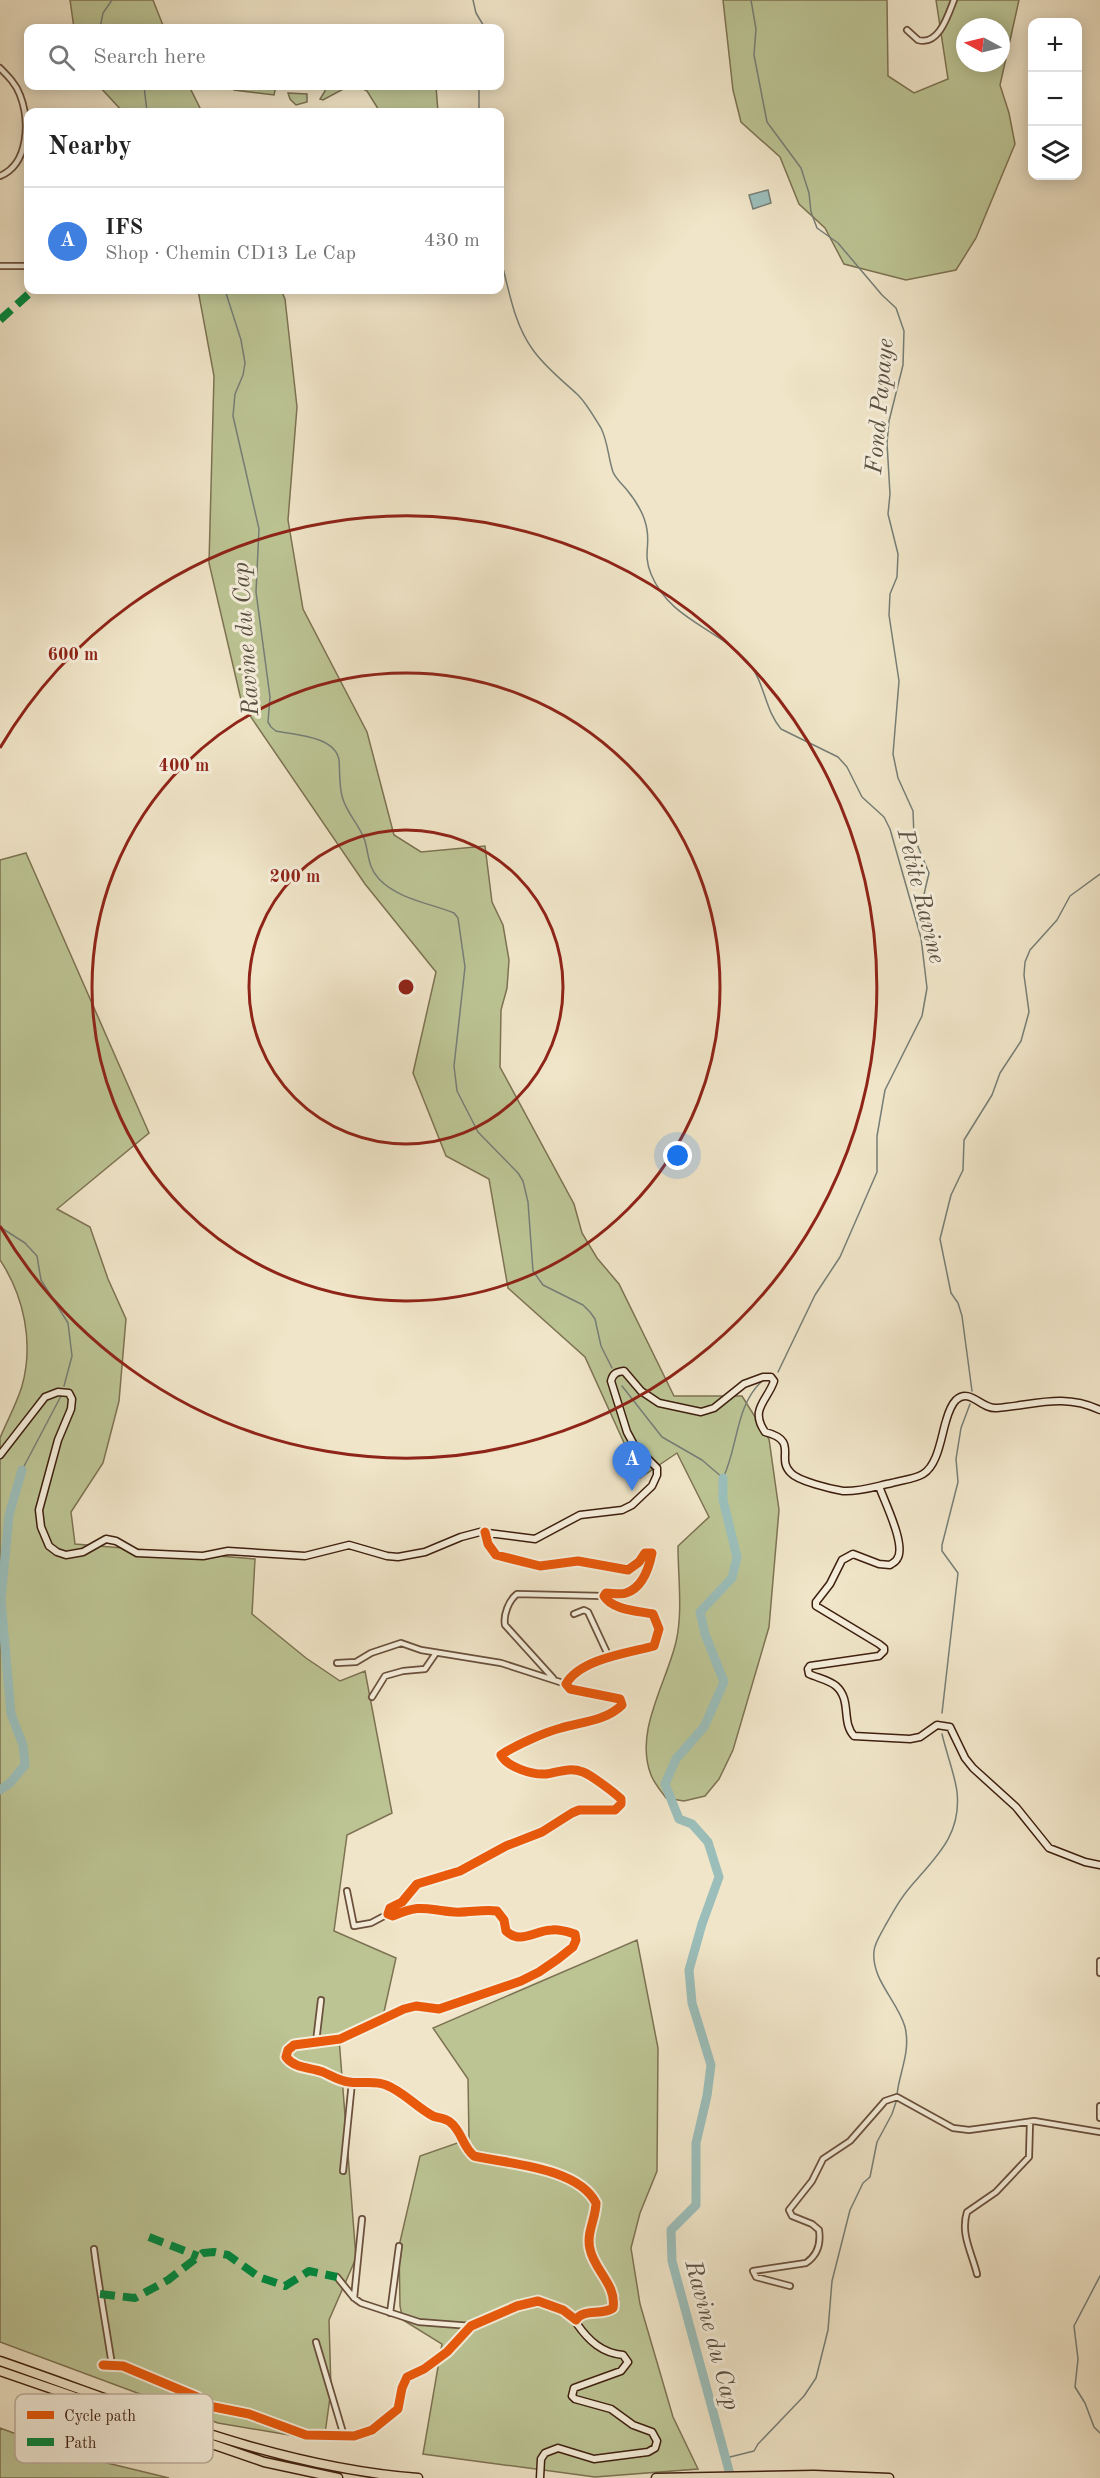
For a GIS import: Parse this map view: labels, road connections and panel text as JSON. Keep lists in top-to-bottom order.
{
  "water": ["Fond Papaye", "Ravine du Cap", "Petite Ravine"],
  "legend": ["Cycle path", "Path"],
  "north": "left",
  "page": {
    "map_buttons": ["+", "−"],
    "search": "Search here",
    "heading": "Nearby",
    "list": [
      {
        "mark": "A",
        "name": "IFS",
        "note": "Shop · Chemin CD13 Le Cap",
        "value": "430 m"
      }
    ],
    "pins": "A"
  },
  "rings": ["600 m", "400 m", "200 m"]
}
